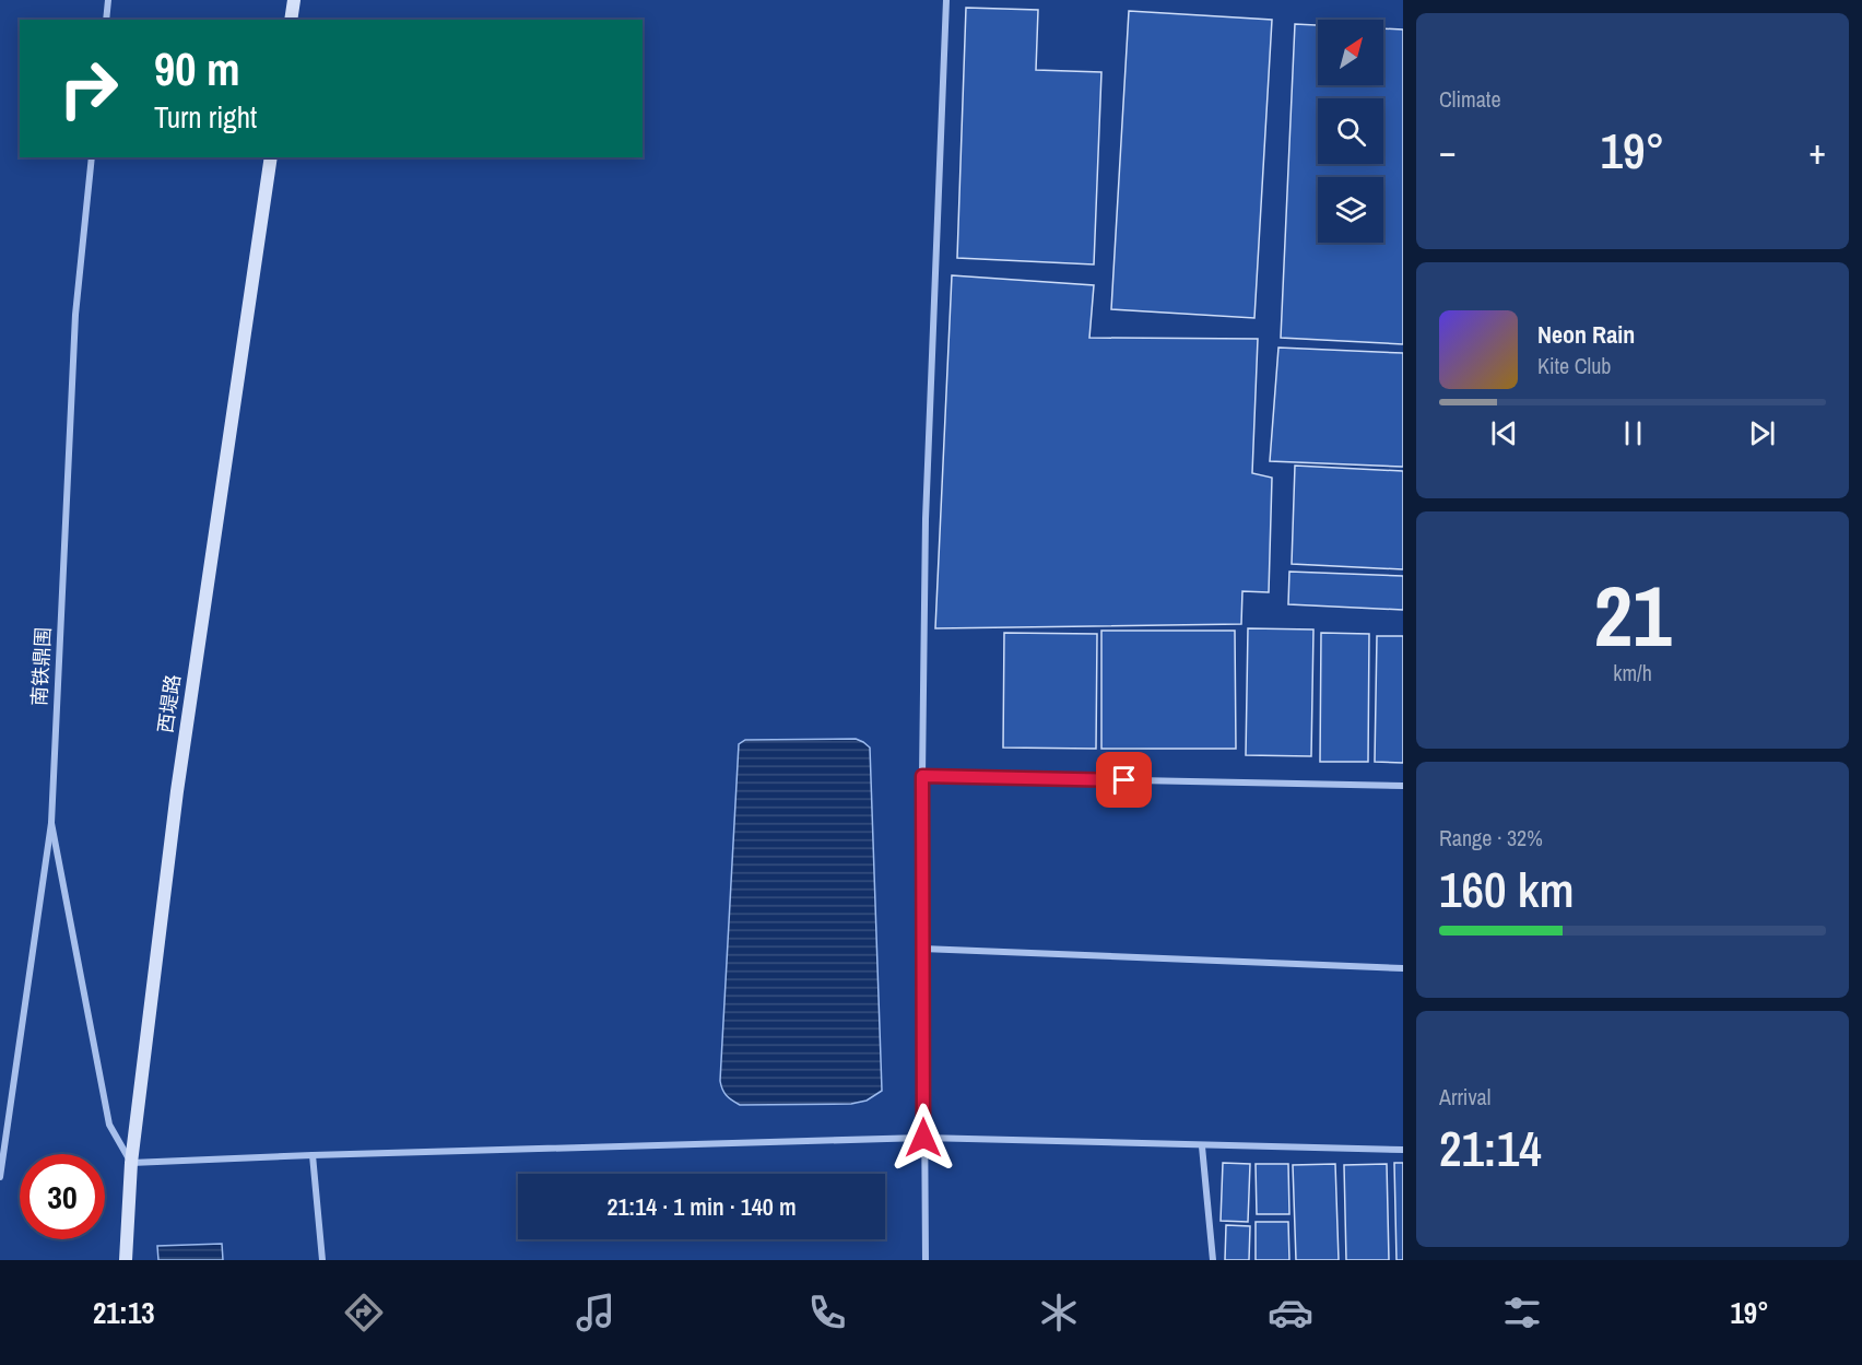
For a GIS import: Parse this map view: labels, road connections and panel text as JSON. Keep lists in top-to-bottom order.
{
  "streets": {
    "street": ["南铁鼎围", "西堤路"]
  },
  "north": "top right",
  "page": {
    "tile": [
      "Climate",
      ["21", "km/h"],
      ["Range · 32%", "160 km"],
      ["Arrival", "21:14"]
    ],
    "turn": ["90 m", "Turn right"],
    "heat": ["−", "19°", "+"],
    "song": ["Neon Rain", "Kite Club"],
    "limit": "30",
    "trip": "21:14 · 1 min · 140 m",
    "tabs": ["21:13", "19°"]
  }
}
